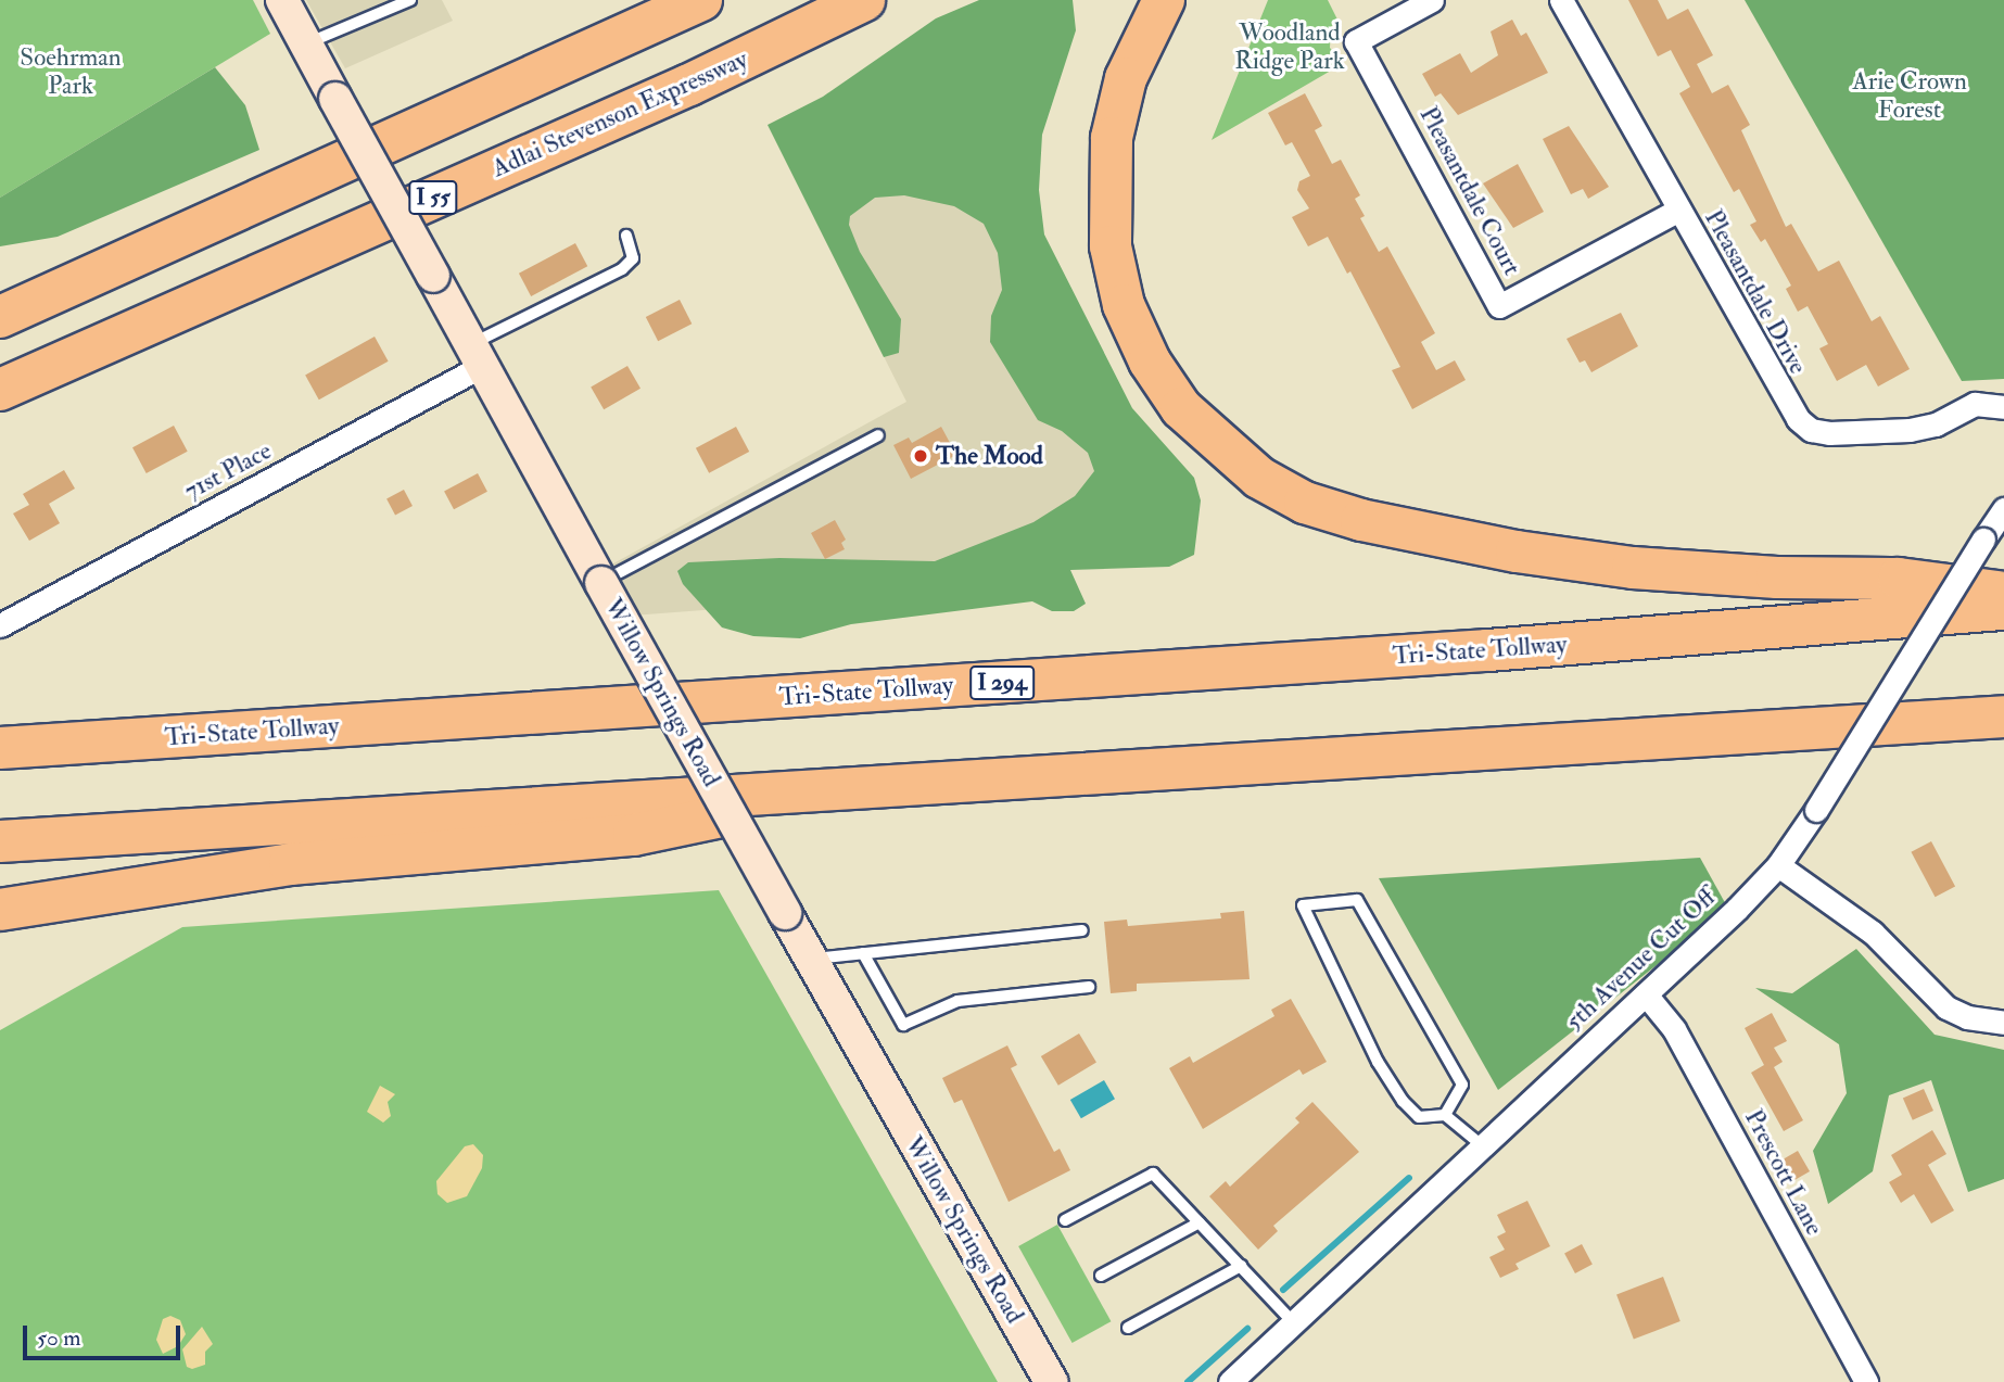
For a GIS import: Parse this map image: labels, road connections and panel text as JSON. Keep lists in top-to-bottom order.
{
  "streets": {
    "highway": [
      "Adlai Stevenson Expressway",
      "I 55",
      "Tri-State Tollway",
      "I 294"
    ],
    "main road": ["Willow Springs Road"],
    "street": [
      "Pleasantdale Court",
      "Pleasantdale Drive",
      "71st Place",
      "5th Avenue Cut Off",
      "Prescott Lane"
    ]
  },
  "crossings": [
    ["Pleasantdale Court", "Pleasantdale Drive"],
    ["71st Place", "Willow Springs Road"],
    ["5th Avenue Cut Off", "Prescott Lane"]
  ],
  "parks": ["Woodland Ridge Park", "Soehrman Park", "Arie Crown Forest"],
  "places": ["The Mood"],
  "scale_bar": "50 m"
}
